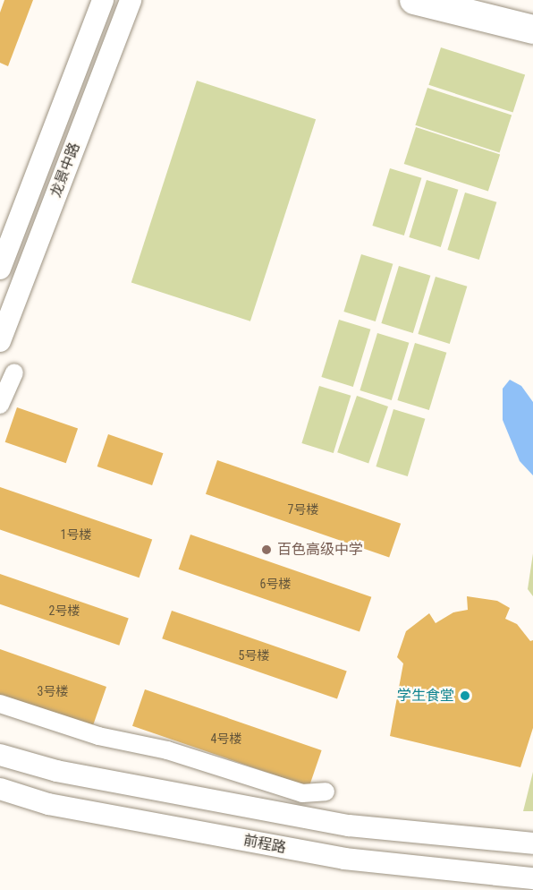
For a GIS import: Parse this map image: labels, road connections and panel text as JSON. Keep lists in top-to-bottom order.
{
  "streets": {
    "street": ["龙景中路", "前程路"]
  },
  "places": ["百色高级中学", "学生食堂"],
  "house_numbers": [
    "7号楼",
    "1号楼",
    "6号楼",
    "2号楼",
    "5号楼",
    "3号楼",
    "4号楼"
  ]
}
